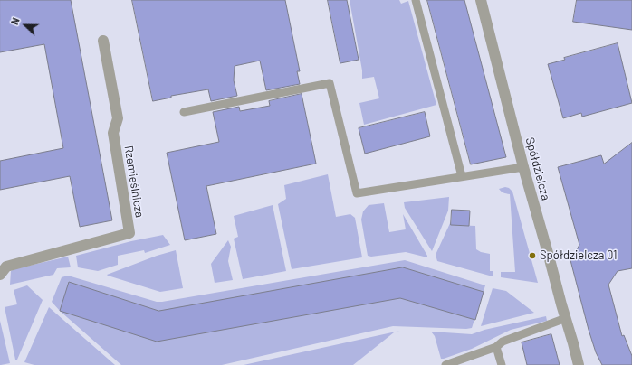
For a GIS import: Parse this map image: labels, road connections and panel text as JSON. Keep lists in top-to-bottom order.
{
  "streets": {
    "street": ["Spółdzielcza", "Rzemieślnicza"]
  },
  "places": ["Spółdzielcza 01"],
  "north": "left"
}
